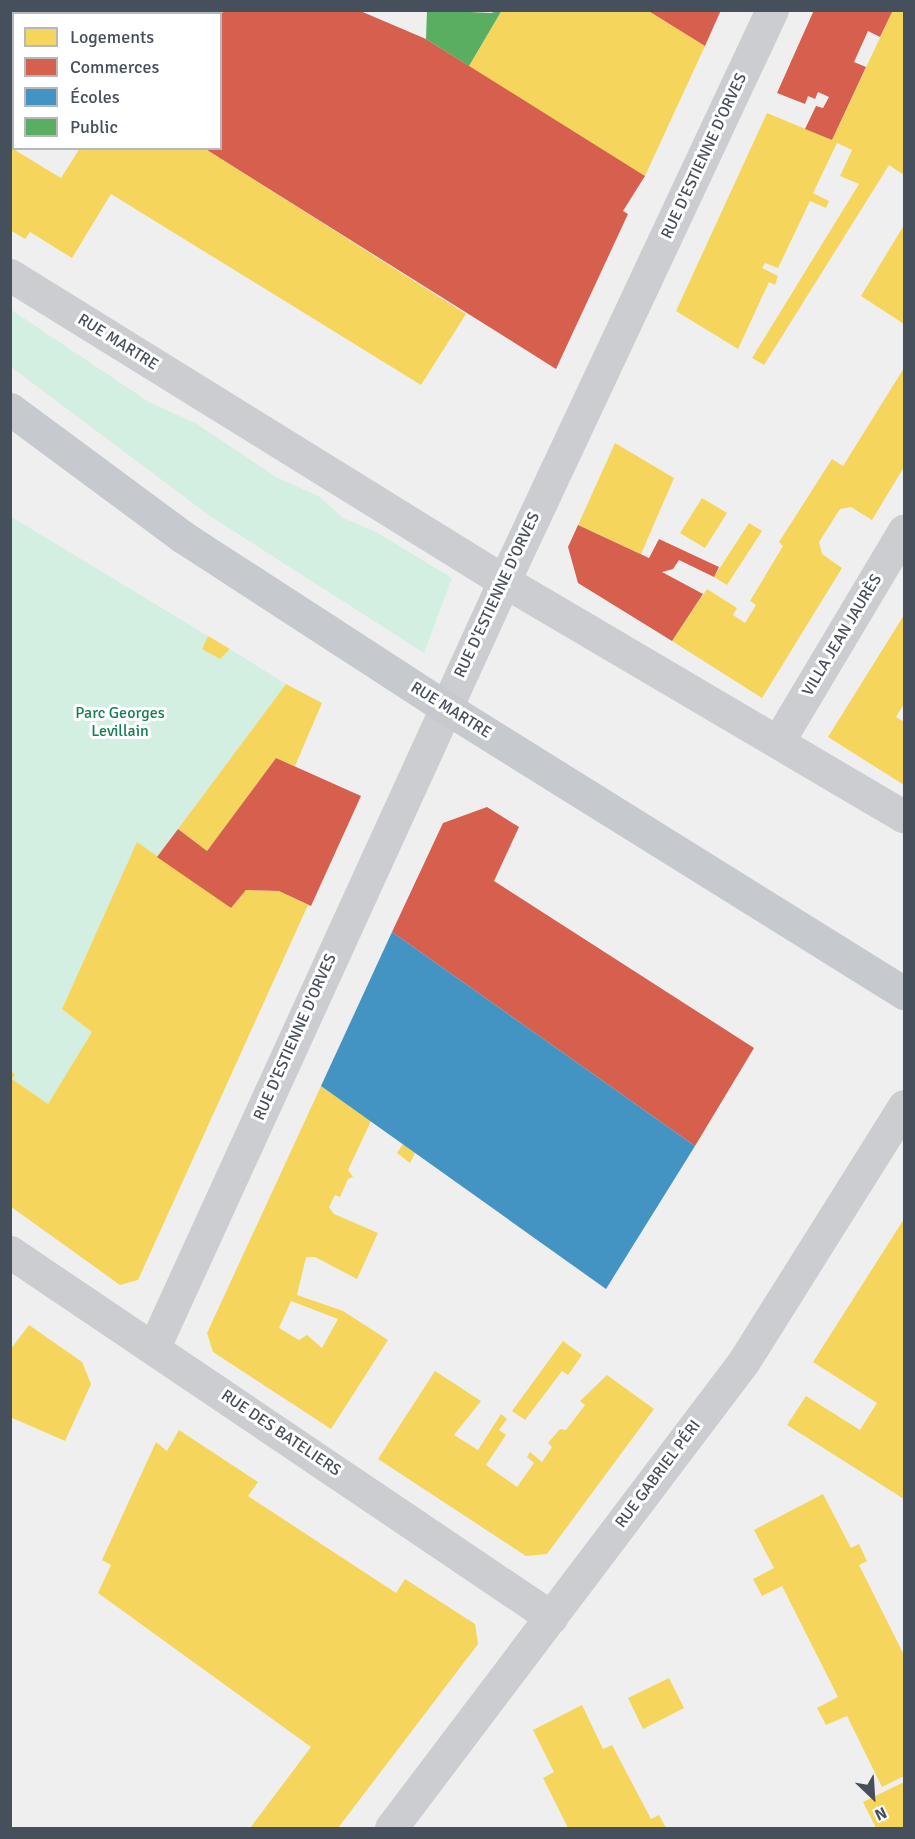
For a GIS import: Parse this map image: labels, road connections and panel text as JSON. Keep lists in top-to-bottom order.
{
  "streets": {
    "main road": ["RUE MARTRE"],
    "street": [
      "RUE D'ESTIENNE D'ORVES",
      "VILLA JEAN JAURÈS",
      "RUE DES BATELIERS",
      "RUE GABRIEL PÉRI"
    ]
  },
  "crossings": [
    ["RUE D'ESTIENNE D'ORVES", "RUE MARTRE"],
    ["RUE D'ESTIENNE D'ORVES", "RUE DES BATELIERS"],
    ["RUE MARTRE", "VILLA JEAN JAURÈS"],
    ["RUE DES BATELIERS", "RUE GABRIEL PÉRI"]
  ],
  "parks": ["Parc Georges Levillain"],
  "legend": [
    "Logements",
    "Commerces",
    "Écoles",
    "Public"
  ],
  "north": "bottom right"
}
